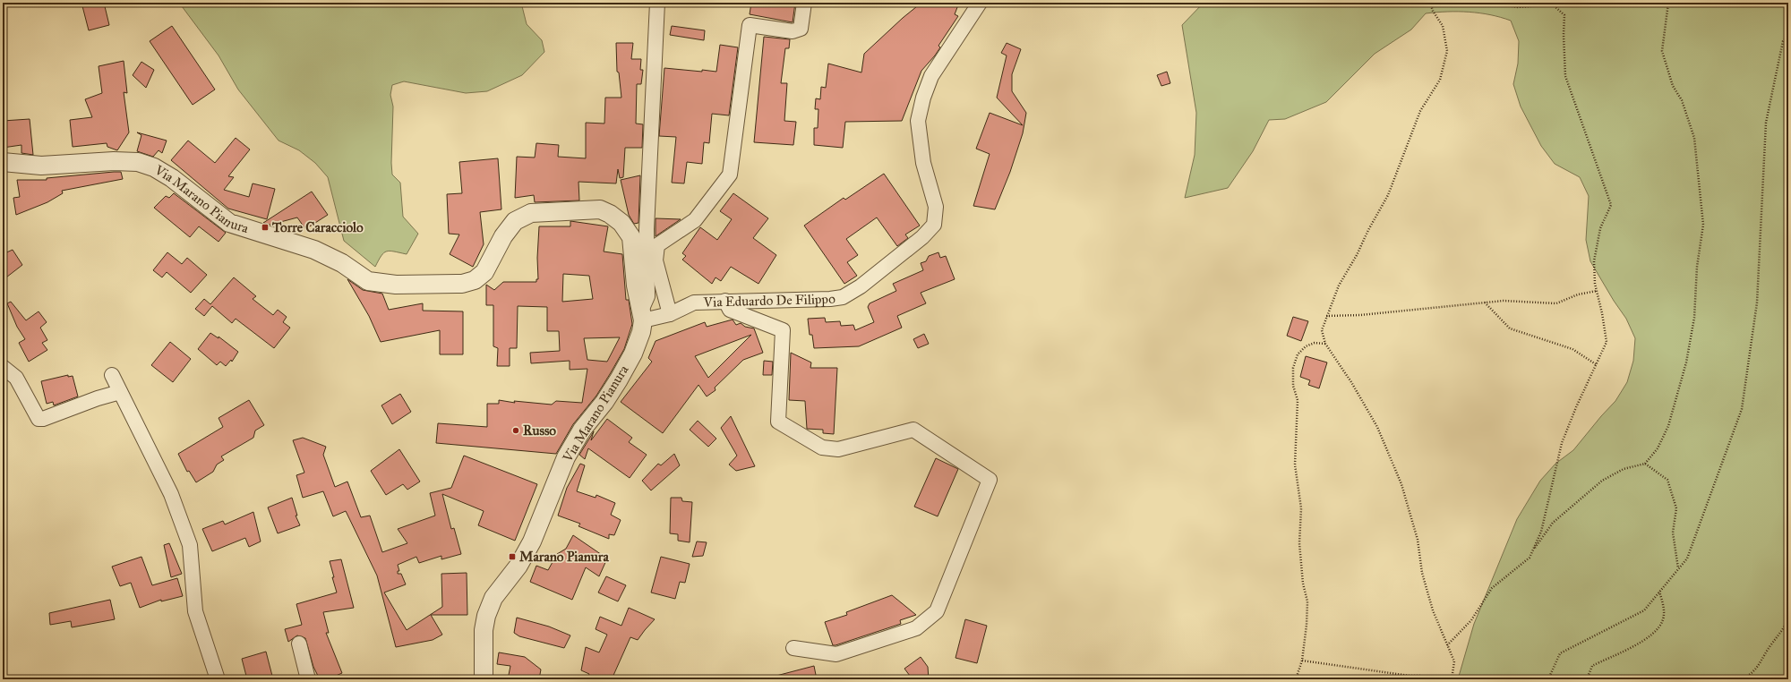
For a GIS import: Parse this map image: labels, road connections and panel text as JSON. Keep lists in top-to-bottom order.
{
  "streets": {
    "street": ["Via Marano Pianura", "Via Eduardo De Filippo"]
  },
  "crossings": [
    ["Via Marano Pianura", "Via Eduardo De Filippo"]
  ],
  "places": {
    "transit": ["Torre Caracciolo", "Marano Pianura"],
    "other": ["Russo"]
  }
}
